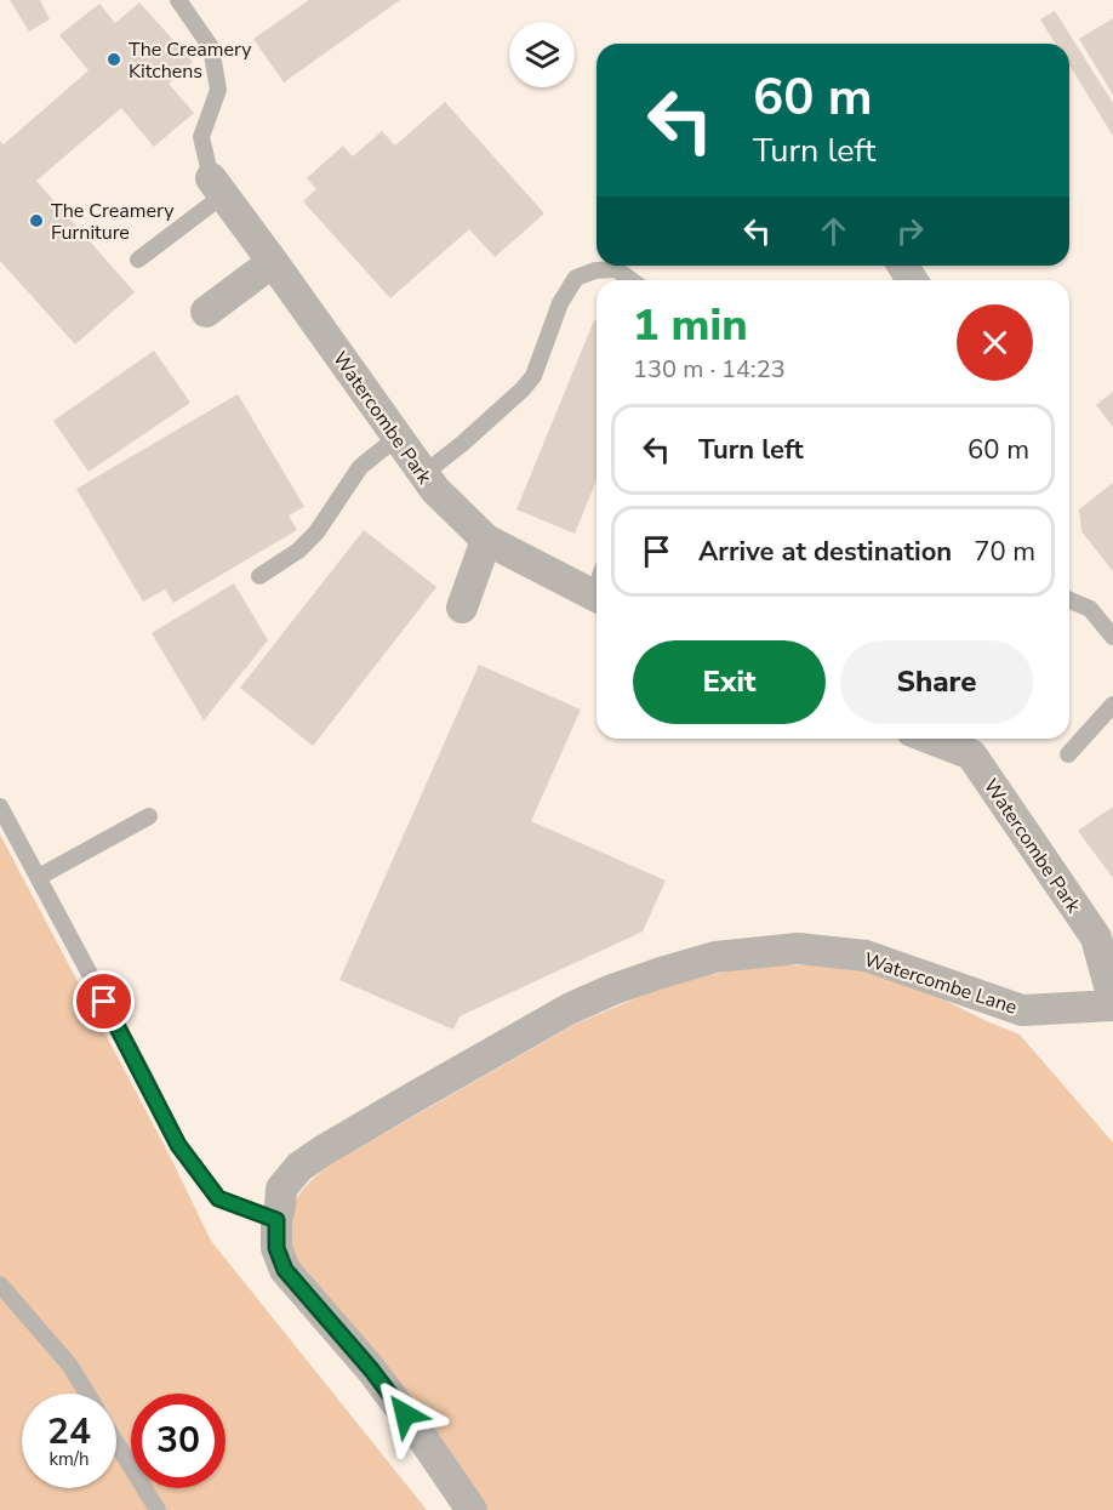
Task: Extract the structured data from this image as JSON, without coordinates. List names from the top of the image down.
{
  "streets": {
    "street": ["Watercombe Park", "Watercombe Lane"]
  },
  "places": ["The Creamery Kitchens", "The Creamery Furniture"],
  "page": {
    "turn": ["60 m", "Turn left"],
    "heading": ["1 min", "130 m · 14:23"],
    "list": [
      {
        "name": "Turn left",
        "value": "60 m"
      },
      {
        "name": "Arrive at destination",
        "value": "70 m"
      }
    ],
    "buttons": ["Exit", "Share"],
    "speed": "24 km/h",
    "limit": "30"
  }
}
